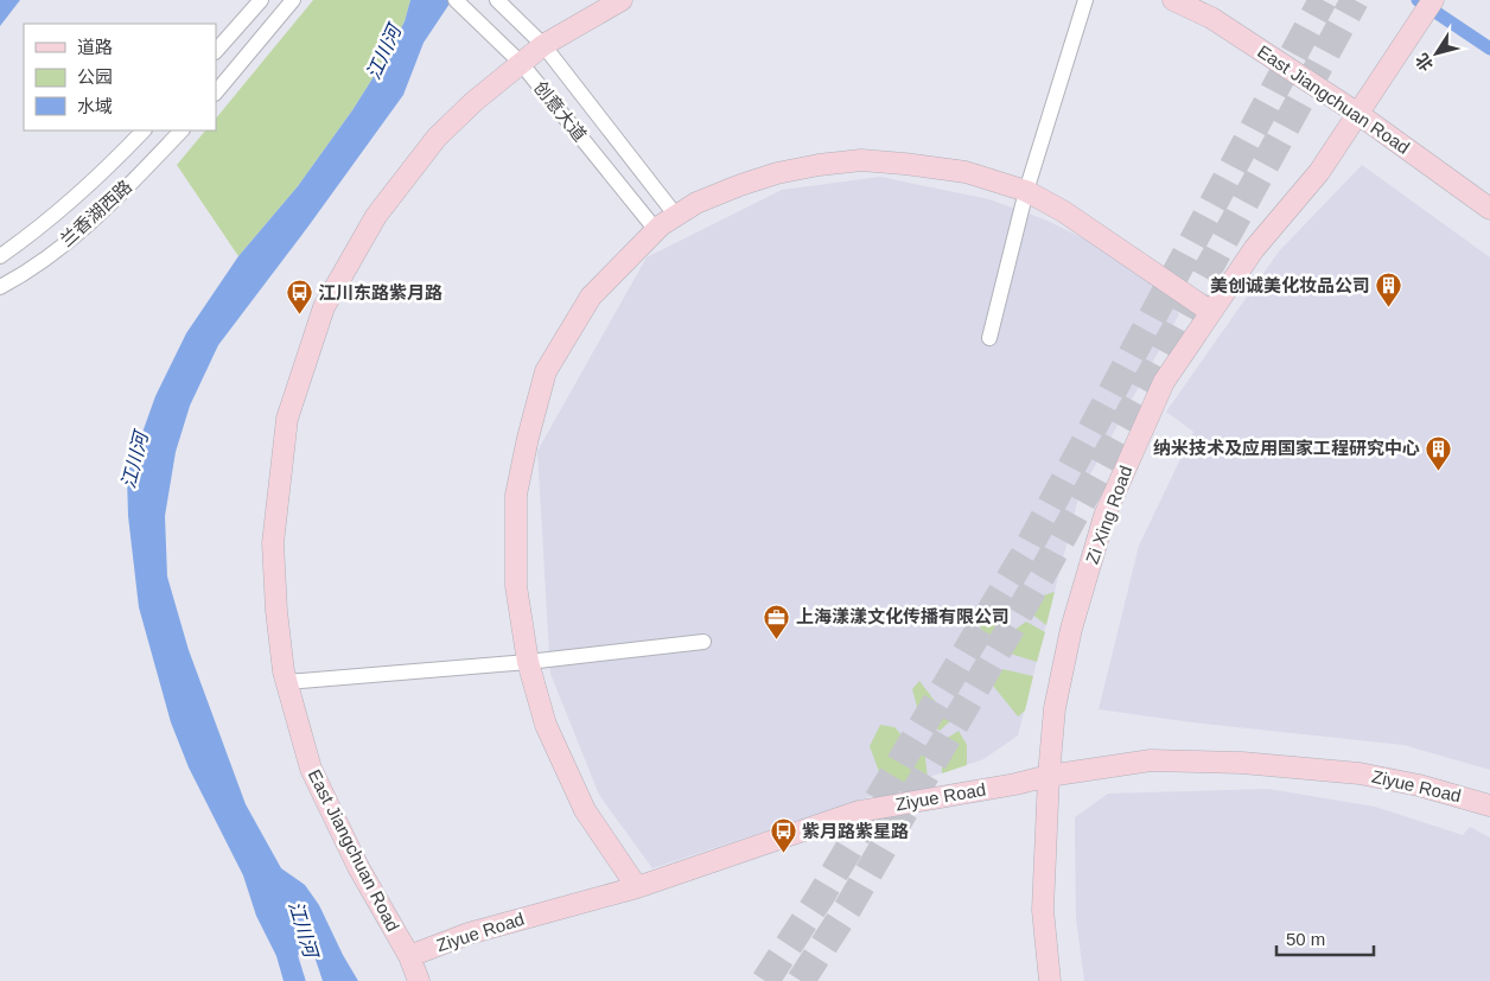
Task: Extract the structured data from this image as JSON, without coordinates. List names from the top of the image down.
{
  "streets": {
    "street": [
      "East Jiangchuan Road",
      "创意大道",
      "兰香湖西路",
      "Zi Xing Road",
      "Ziyue Road"
    ]
  },
  "crossings": [
    ["East Jiangchuan Road", "创意大道"],
    ["East Jiangchuan Road", "Zi Xing Road"],
    ["East Jiangchuan Road", "Ziyue Road"],
    ["Zi Xing Road", "Ziyue Road"]
  ],
  "water": ["江川河"],
  "places": {
    "building": ["美创诚美化妆品公司", "纳米技术及应用国家工程研究中心"],
    "bus stop": ["江川东路紫月路", "紫月路紫星路"],
    "office": ["上海漾漾文化传播有限公司"]
  },
  "legend": ["道路", "公园", "水域"],
  "scale_bar": "50 m",
  "north": "bottom left"
}
